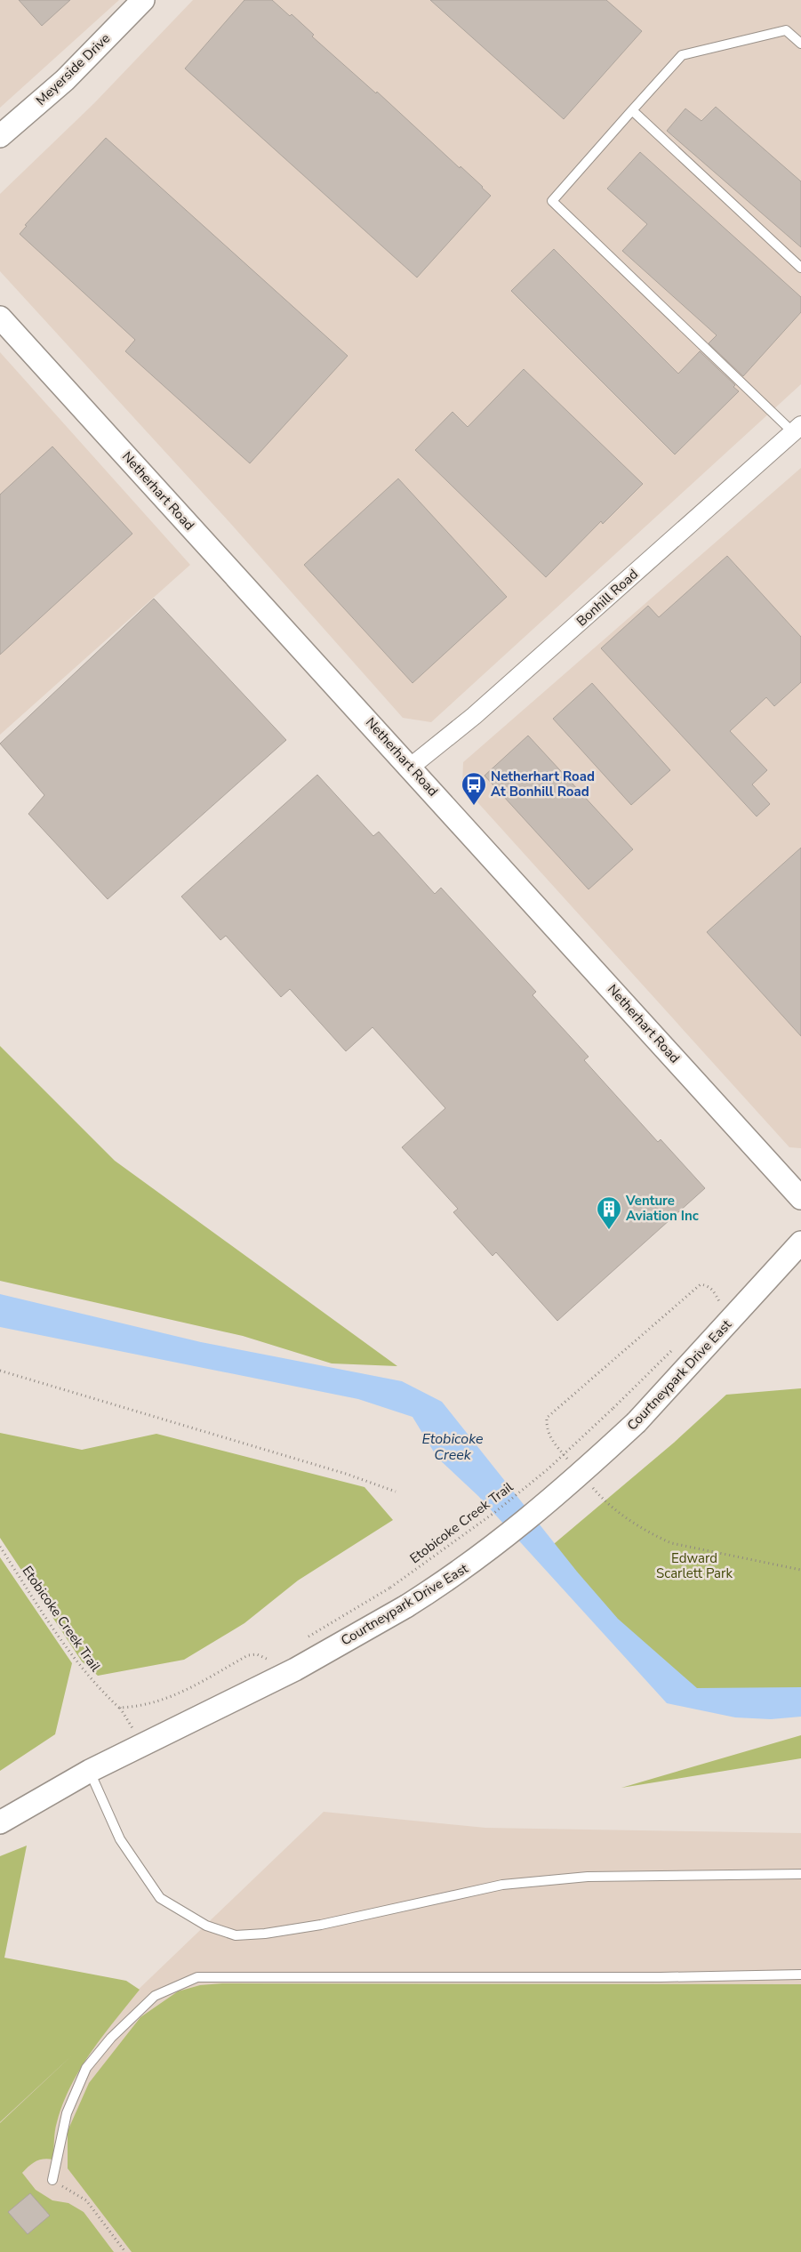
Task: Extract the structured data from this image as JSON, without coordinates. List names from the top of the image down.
{
  "streets": {
    "street": [
      "Meyerside Drive",
      "Netherhart Road",
      "Bonhill Road",
      "Courtneypark Drive East"
    ],
    "path": ["Etobicoke Creek Trail"]
  },
  "crossings": [
    ["Netherhart Road", "Bonhill Road"]
  ],
  "water": ["Etobicoke Creek"],
  "parks": ["Edward Scarlett Park"],
  "places": {
    "bus stop": ["Netherhart Road At Bonhill Road"],
    "building": ["Venture Aviation Inc"]
  }
}
